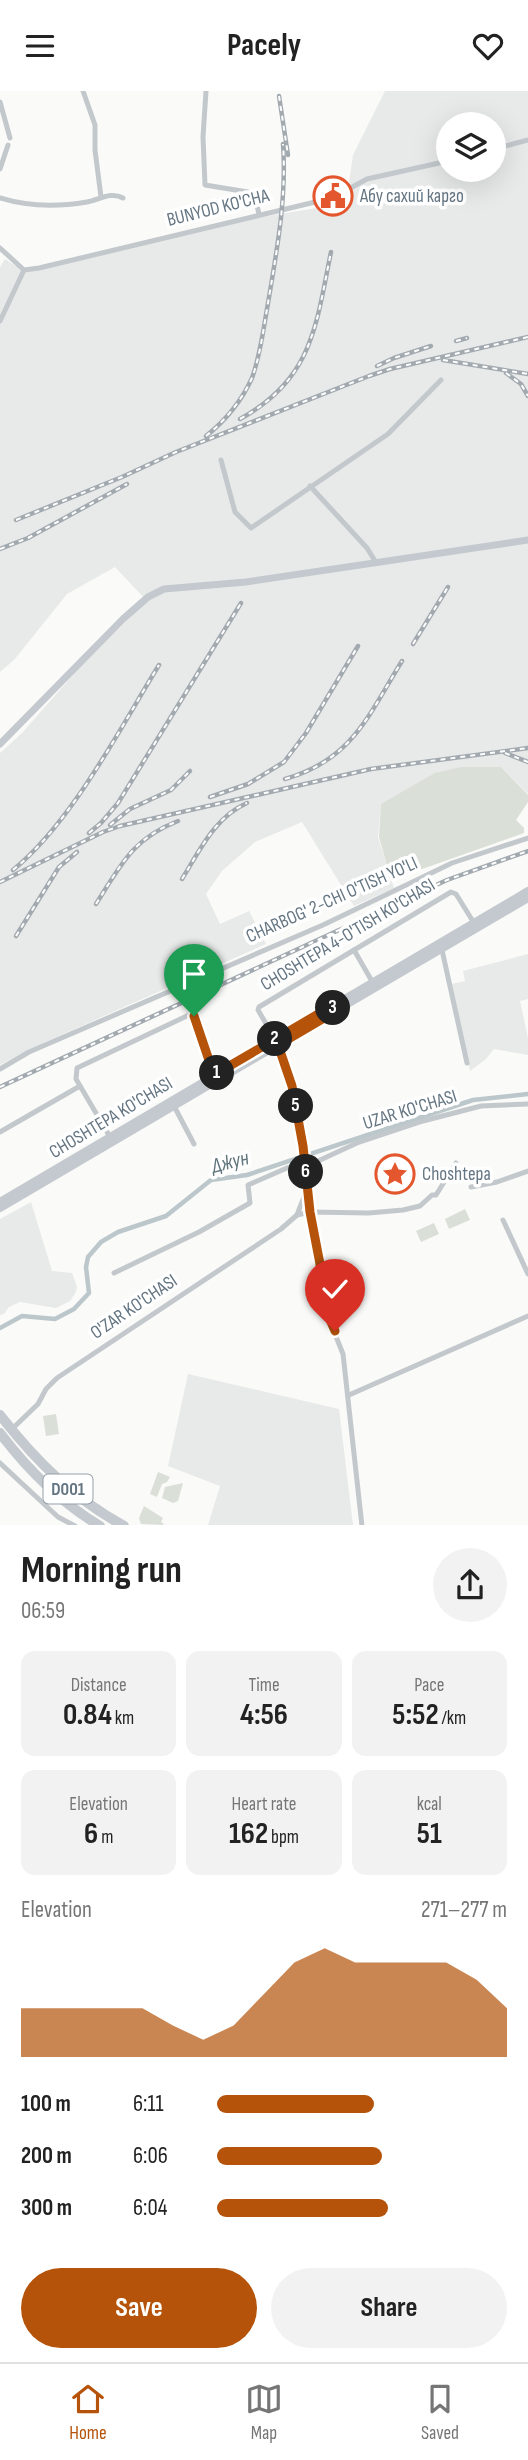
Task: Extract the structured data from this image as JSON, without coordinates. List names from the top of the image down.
{
  "streets": {
    "highway": ["D001"],
    "main road": ["CHOSHTEPA KO'CHASI"],
    "street": [
      "BUNYOD KO'CHA",
      "CHARBOG' 2-CHI O'TISH YO'LI",
      "CHOSHTEPA 4-O'TISH KO'CHASI",
      "UZAR KO'CHASI",
      "O'ZAR KO'CHASI"
    ]
  },
  "crossings": [
    ["CHOSHTEPA 4-O'TISH KO'CHASI", "CHOSHTEPA KO'CHASI"]
  ],
  "water": ["Джун"],
  "places": {
    "public building": ["Абу сахий карго"],
    "place": ["Choshtepa"]
  },
  "page": {
    "header": "Pacely",
    "pins": [
      "3",
      "2",
      "1",
      "5",
      "6"
    ],
    "heading": ["Morning run", "06:59"],
    "stats": [
      ["Distance", "0.84 km"],
      ["Time", "4:56"],
      ["Pace", "5:52 /km"],
      ["Elevation", "6 m"],
      ["Heart rate", "162 bpm"],
      ["kcal", "51"]
    ],
    "chart": ["Elevation", "271–277 m"],
    "list": [
      {
        "name": "100 m",
        "note": "6:11"
      },
      {
        "name": "200 m",
        "note": "6:06"
      },
      {
        "name": "300 m",
        "note": "6:04"
      }
    ],
    "buttons": ["Save", "Share"],
    "tabs": ["Home", "Map", "Saved"]
  }
}
